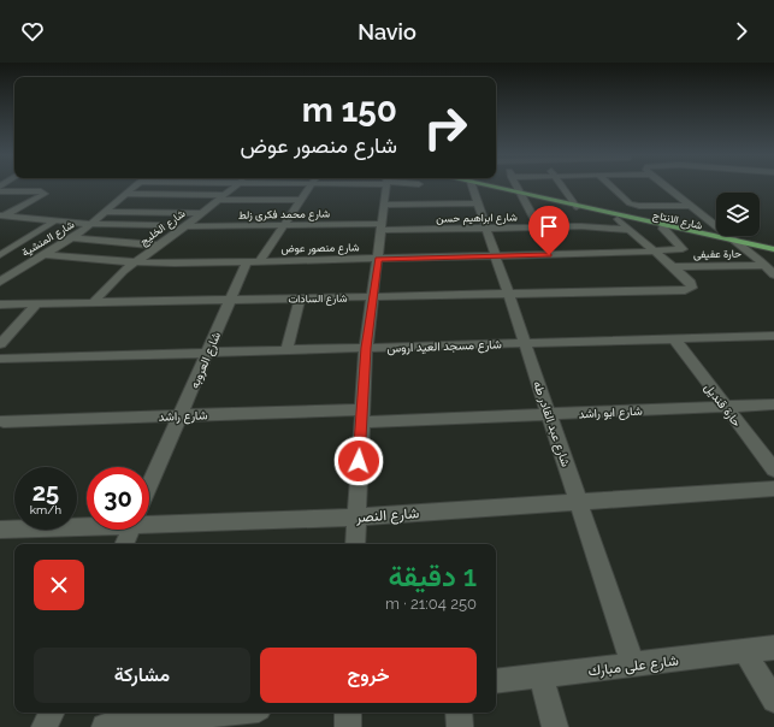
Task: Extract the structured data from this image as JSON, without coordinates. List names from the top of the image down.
{
  "streets": {
    "main road": ["شارع الانتاج"],
    "street": [
      "شارع محمد فكرى زلط",
      "شارع ابراهيم حسن",
      "شارع الخليج",
      "شارع المنشية",
      "شارع منصور عوض",
      "حارة عفيفى",
      "شارع السادات",
      "شارع مسجد العيد اروس",
      "شارع العروبه",
      "حارة قنديل",
      "شارع ابو راشد",
      "شارع راشد",
      "شارع عبد القادر طه",
      "شارع النصر",
      "شارع على مبارك"
    ]
  },
  "crossings": [
    ["شارع محمد فكرى زلط", "شارع ابراهيم حسن"],
    ["شارع محمد فكرى زلط", "شارع الخليج"],
    ["شارع محمد فكرى زلط", "شارع العروبه"],
    ["شارع ابراهيم حسن", "شارع عبد القادر طه"],
    ["شارع الانتاج", "شارع منصور عوض"],
    ["شارع الخليج", "شارع منصور عوض"],
    ["شارع الخليج", "شارع السادات"],
    ["شارع المنشية", "شارع منصور عوض"],
    ["شارع منصور عوض", "شارع العروبه"],
    ["شارع منصور عوض", "شارع عبد القادر طه"],
    ["حارة عفيفى", "شارع السادات"],
    ["شارع السادات", "شارع العروبه"],
    ["شارع السادات", "شارع عبد القادر طه"],
    ["شارع مسجد العيد اروس", "شارع العروبه"],
    ["شارع مسجد العيد اروس", "حارة قنديل"],
    ["شارع مسجد العيد اروس", "شارع عبد القادر طه"],
    ["شارع العروبه", "شارع راشد"],
    ["حارة قنديل", "شارع ابو راشد"],
    ["شارع ابو راشد", "شارع راشد"],
    ["شارع ابو راشد", "شارع عبد القادر طه"],
    ["شارع عبد القادر طه", "شارع النصر"],
    ["شارع عبد القادر طه", "شارع على مبارك"]
  ],
  "page": {
    "header": "Navio",
    "turn": ["150 m", "شارع منصور عوض"],
    "speed": "25 km/h",
    "limit": "30",
    "heading": ["1 دقيقة", "250 m · 21:04"],
    "buttons": ["خروج", "مشاركة"]
  }
}
